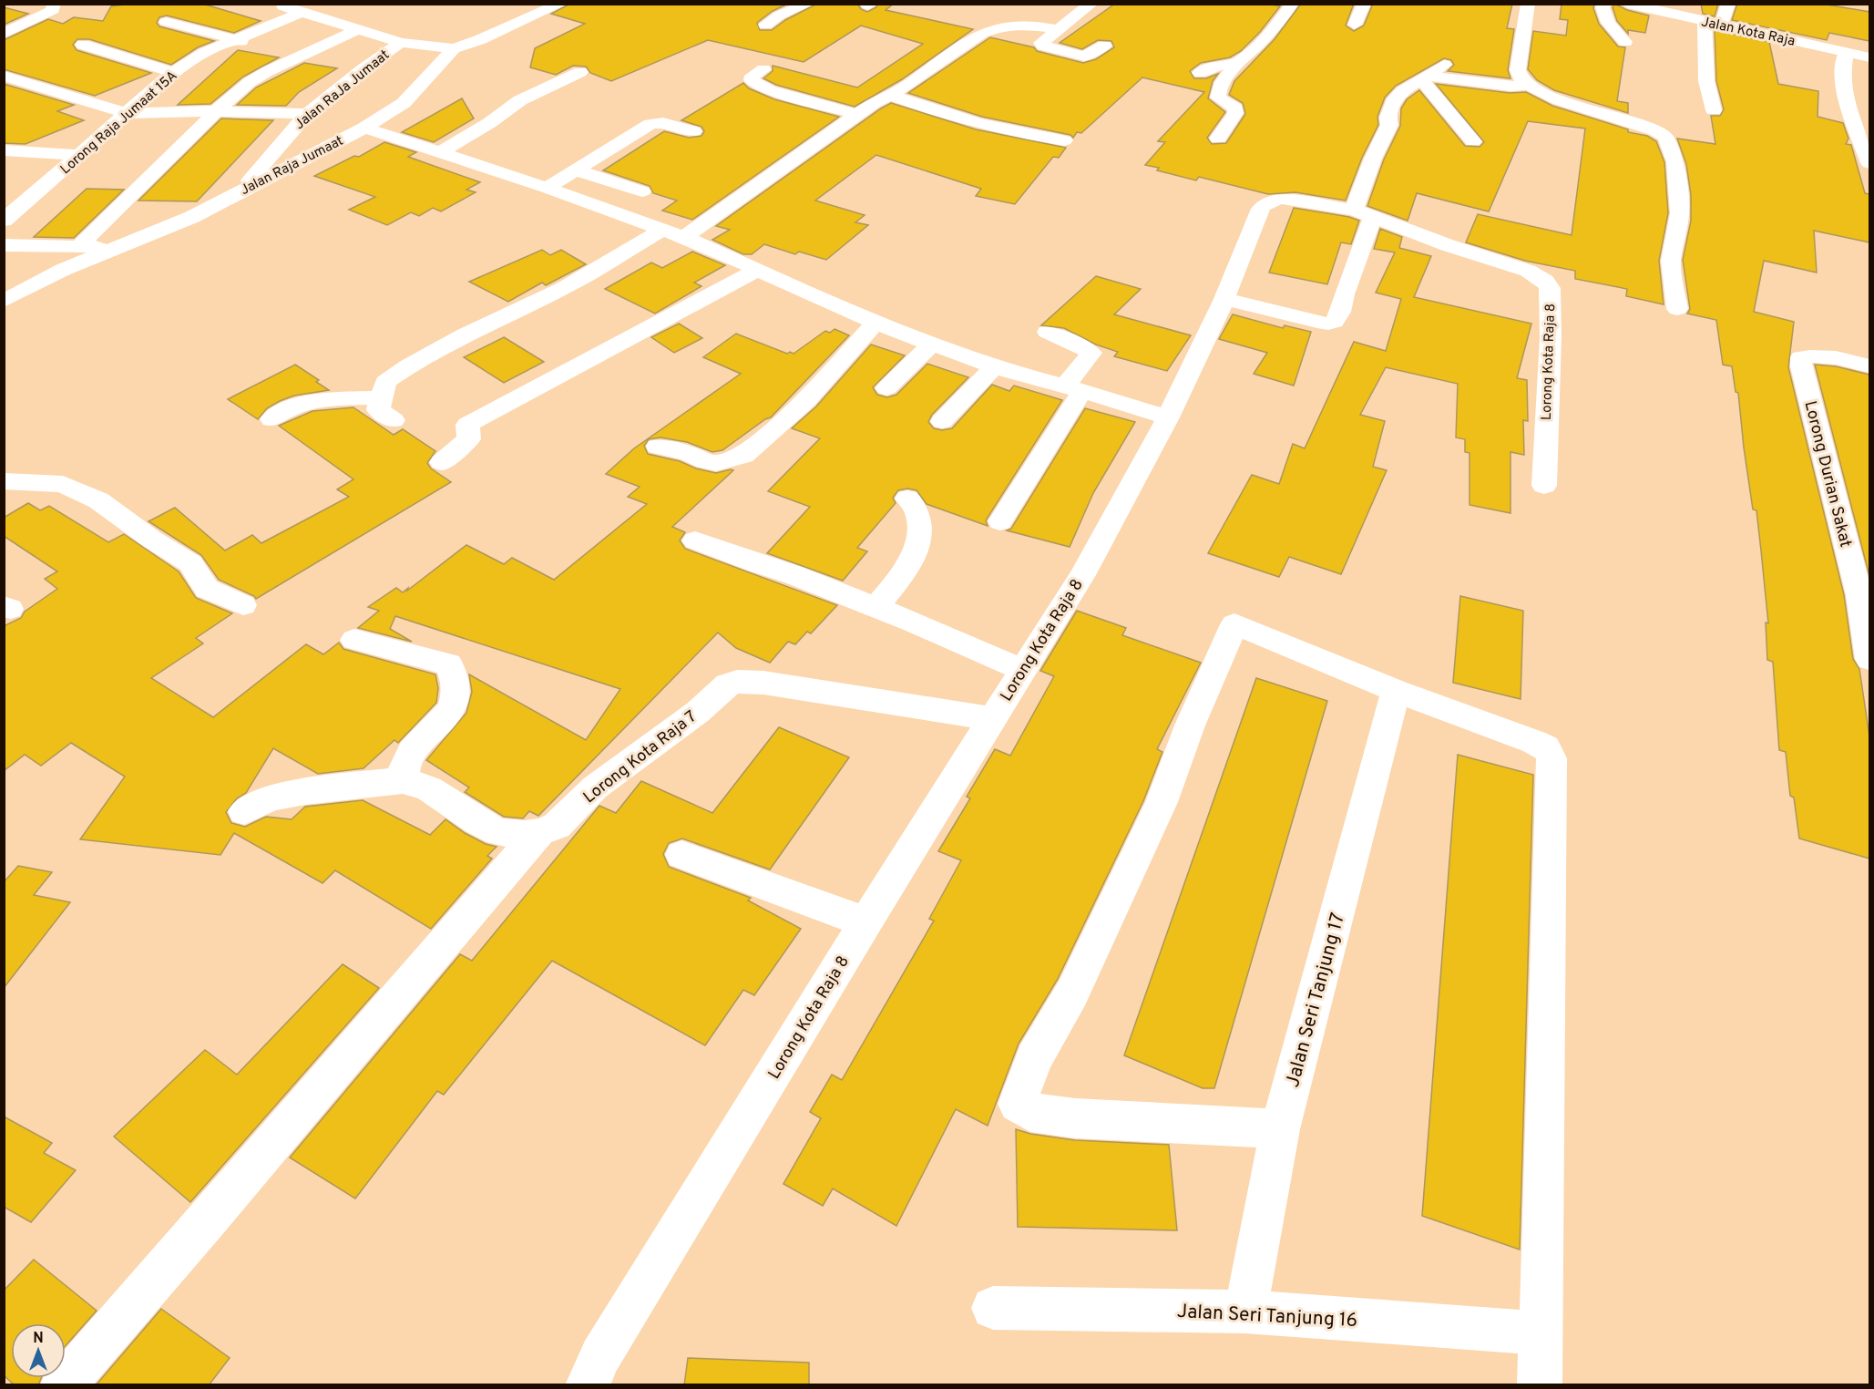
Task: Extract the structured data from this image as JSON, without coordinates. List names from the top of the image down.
{
  "streets": {
    "street": [
      "Jalan Kota Raja",
      "Jalan RaJa Jumaat",
      "Lorong Raja Jumaat 15A",
      "Jalan Raja Jumaat",
      "Lorong Kota Raja 8",
      "Lorong Durian Sakat",
      "Lorong Kota Raja 7",
      "Jalan Seri Tanjung 17",
      "Jalan Seri Tanjung 16"
    ]
  },
  "crossings": [
    ["Jalan RaJa Jumaat", "Jalan Raja Jumaat"],
    ["Lorong Kota Raja 8", "Lorong Kota Raja 7"],
    ["Jalan Seri Tanjung 17", "Jalan Seri Tanjung 16"]
  ],
  "north": "top"
}
